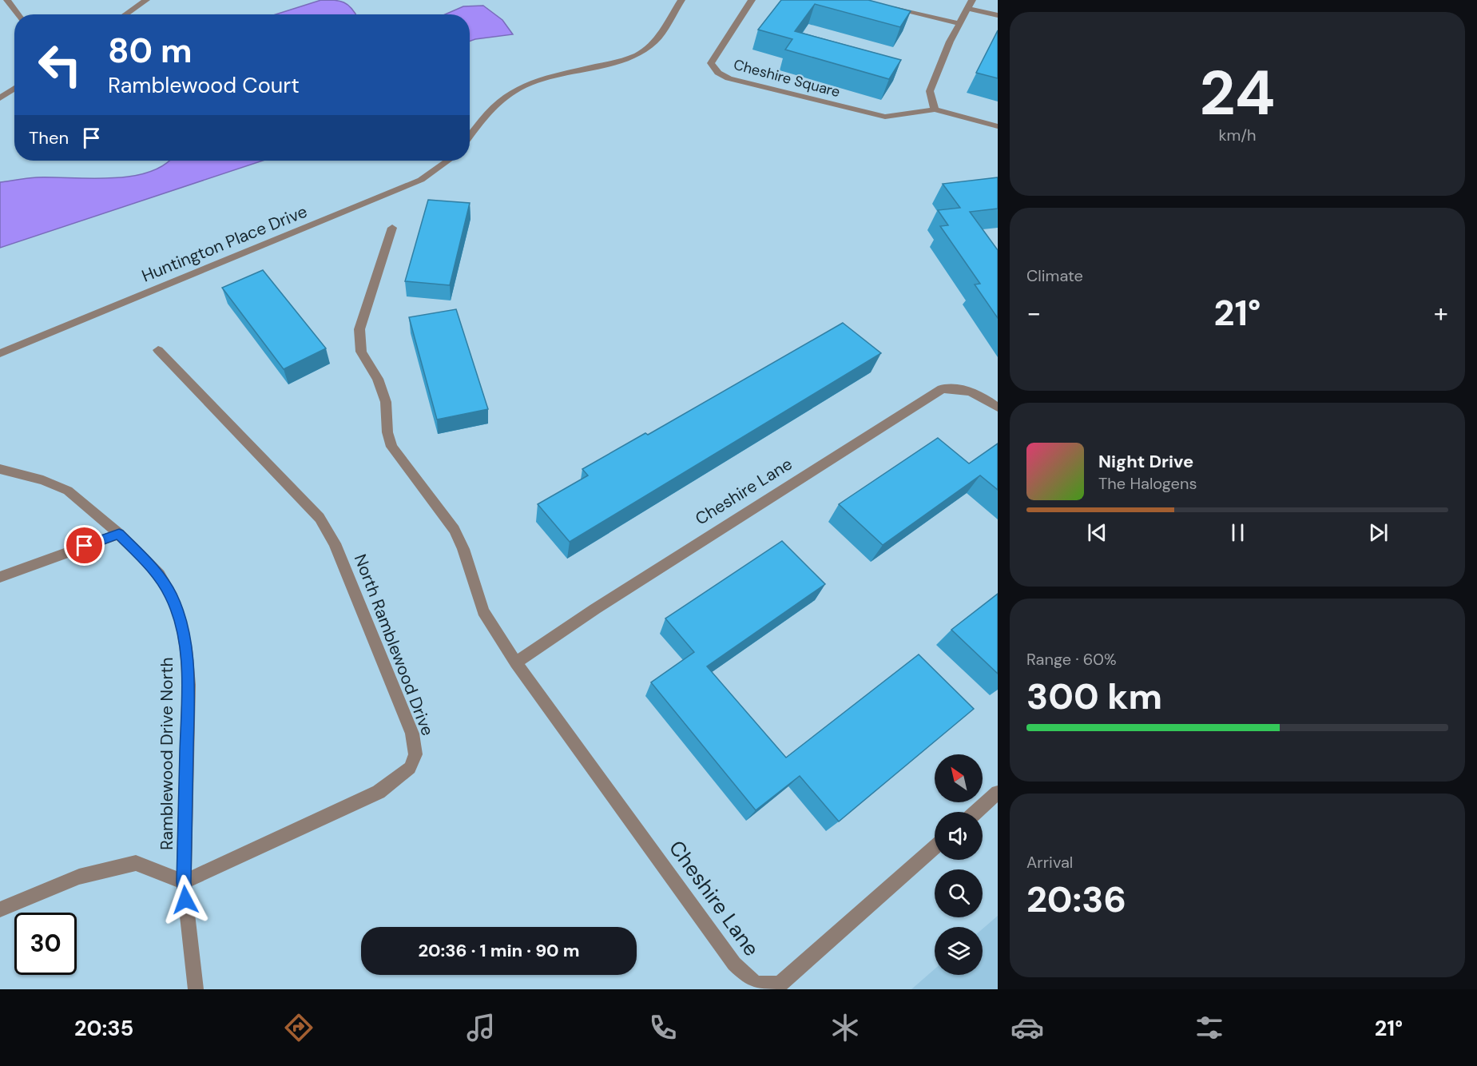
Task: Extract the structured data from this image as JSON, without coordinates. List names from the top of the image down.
{
  "streets": {
    "street": [
      "Cheshire Square",
      "Huntington Place Drive",
      "Cheshire Lane",
      "North Ramblewood Drive",
      "Ramblewood Drive North"
    ]
  },
  "crossings": [
    ["North Ramblewood Drive", "Ramblewood Drive North"]
  ],
  "north": "top left",
  "page": {
    "tile": [
      ["24", "km/h"],
      "Climate",
      ["Range · 60%", "300 km"],
      ["Arrival", "20:36"]
    ],
    "turn": ["80 m", "Ramblewood Court"],
    "then": "Then",
    "heat": ["−", "21°", "+"],
    "song": ["Night Drive", "The Halogens"],
    "limit": "30",
    "trip": "20:36 · 1 min · 90 m",
    "tabs": ["20:35", "21°"]
  }
}
